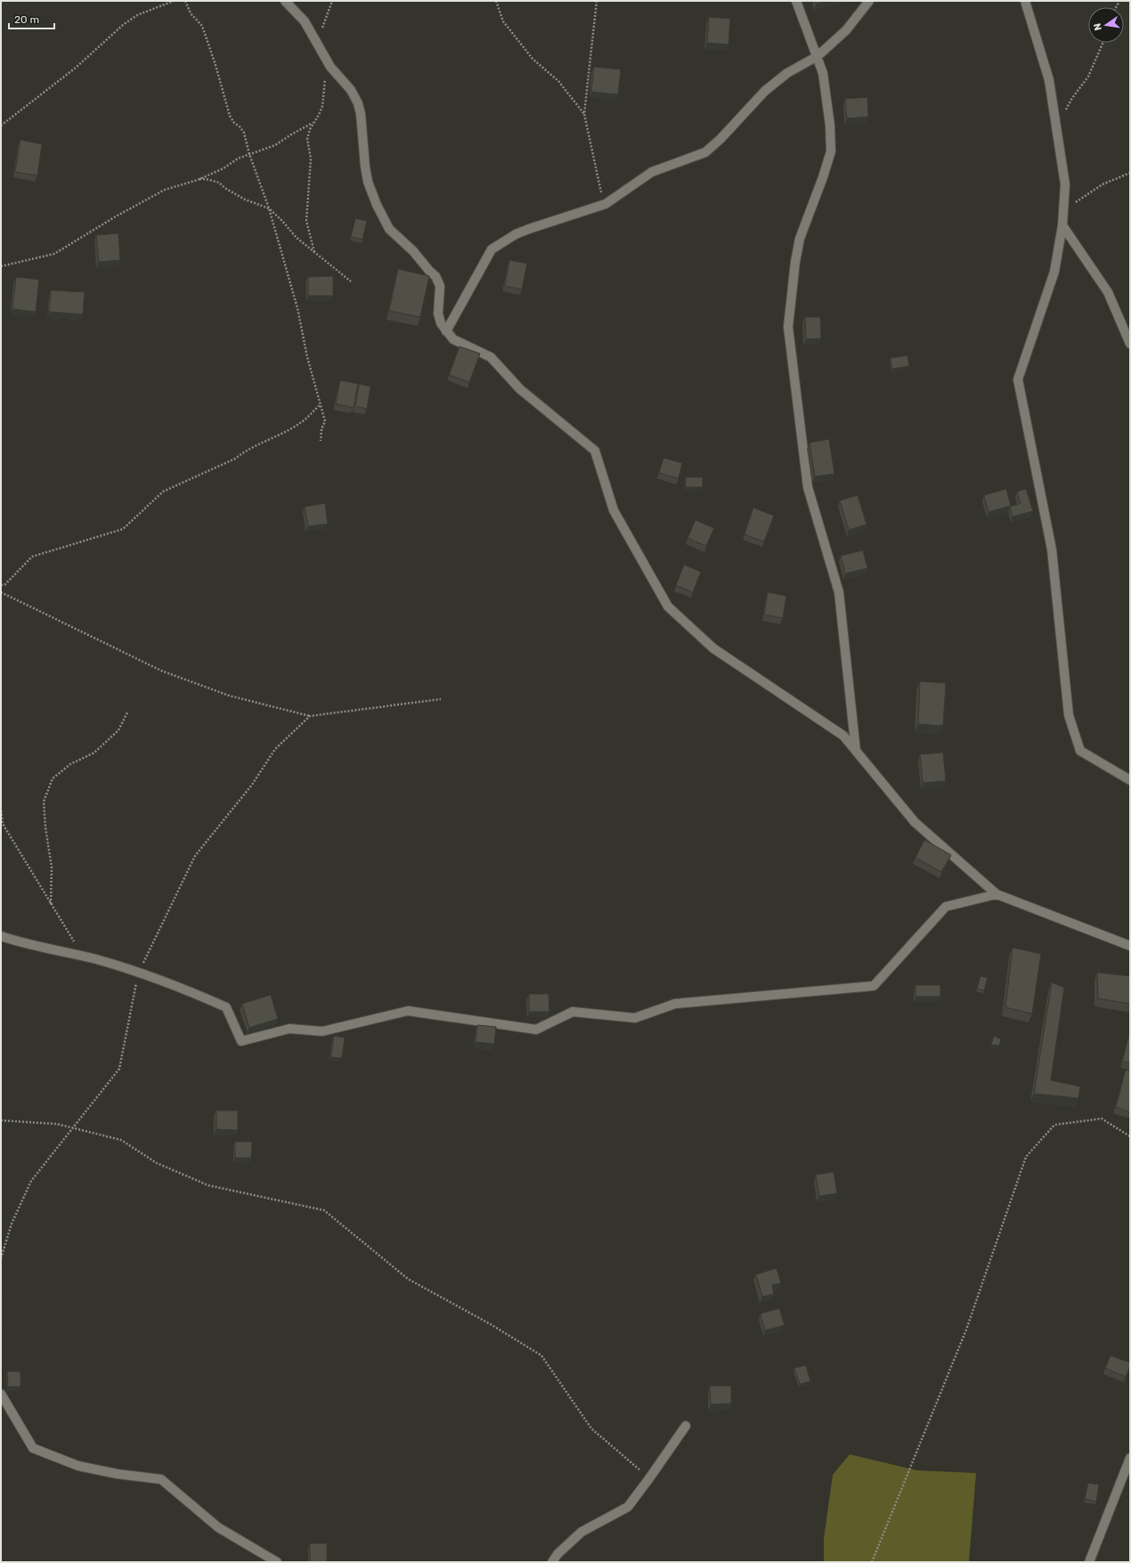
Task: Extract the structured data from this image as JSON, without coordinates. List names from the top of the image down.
{
  "scale_bar": "20 m",
  "north": "left"
}
